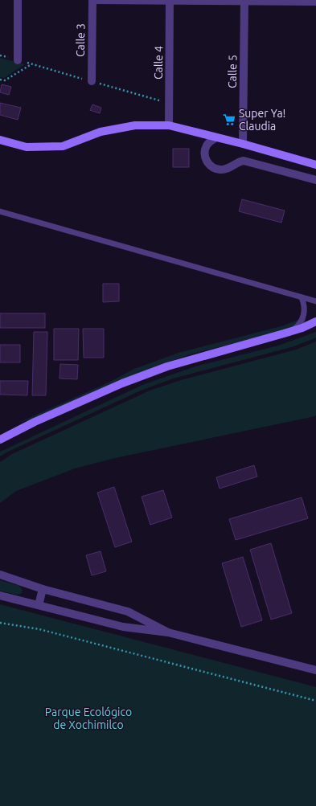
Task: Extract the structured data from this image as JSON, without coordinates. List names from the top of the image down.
{
  "streets": {
    "street": ["Calle 3", "Calle 4", "Calle 5"]
  },
  "parks": ["Parque Ecológico de Xochimilco"],
  "places": {
    "supermarket": ["Super Ya! Claudia"]
  }
}
